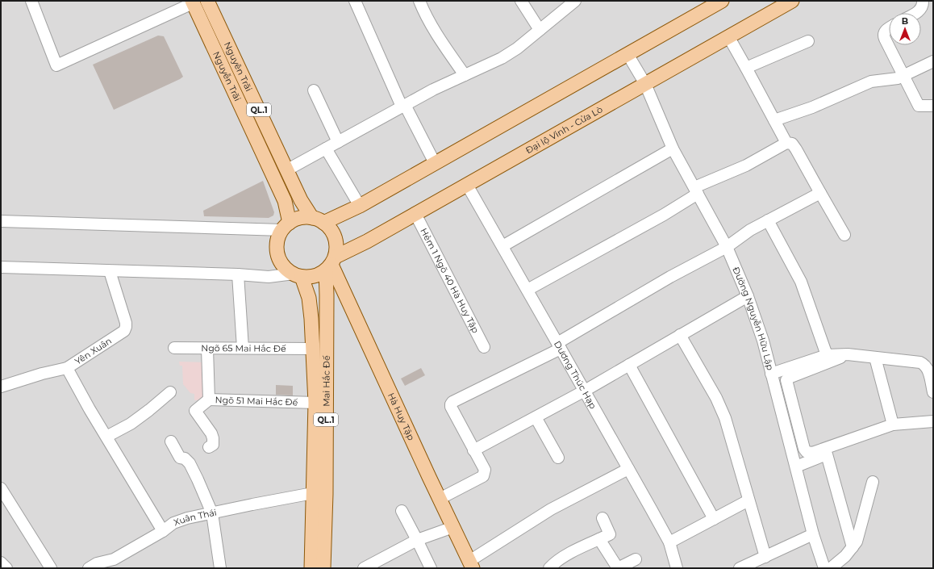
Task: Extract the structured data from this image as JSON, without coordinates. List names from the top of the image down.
{
  "streets": {
    "main road": [
      "Nguyên Trãi",
      "Nguyễn Trãi",
      "QL.1",
      "Đại lộ Vinh - Cửa Lò",
      "Mai Hắc Đế",
      "Hà Huy Tập"
    ],
    "street": [
      "Hẻm 1 Ngõ 40 Hà Huy Tập",
      "Đường Nguyễn Hữu Lập",
      "Ngõ 65 Mai Hắc Đế",
      "Yên Xuân",
      "Dương Thúc Hạp",
      "Ngõ 51 Mai Hắc Đế",
      "Xuân Thái"
    ]
  },
  "crossings": [
    ["Nguyên Trãi", "Nguyễn Trãi"],
    ["Nguyên Trãi", "QL.1"],
    ["Nguyên Trãi", "Đại lộ Vinh - Cửa Lò"],
    ["Nguyên Trãi", "Mai Hắc Đế"],
    ["Nguyên Trãi", "Hà Huy Tập"],
    ["Nguyễn Trãi", "QL.1"],
    ["Nguyễn Trãi", "Đại lộ Vinh - Cửa Lò"],
    ["Nguyễn Trãi", "Mai Hắc Đế"],
    ["Nguyễn Trãi", "Hà Huy Tập"],
    ["QL.1", "Đại lộ Vinh - Cửa Lò"],
    ["QL.1", "Mai Hắc Đế"],
    ["QL.1", "Hà Huy Tập"],
    ["Đại lộ Vinh - Cửa Lò", "Hẻm 1 Ngõ 40 Hà Huy Tập"],
    ["Đại lộ Vinh - Cửa Lò", "Đường Nguyễn Hữu Lập"],
    ["Đại lộ Vinh - Cửa Lò", "Dương Thúc Hạp"],
    ["Đại lộ Vinh - Cửa Lò", "Mai Hắc Đế"],
    ["Đại lộ Vinh - Cửa Lò", "Hà Huy Tập"],
    ["Ngõ 65 Mai Hắc Đế", "Mai Hắc Đế"],
    ["Ngõ 65 Mai Hắc Đế", "Ngõ 51 Mai Hắc Đế"],
    ["Mai Hắc Đế", "Ngõ 51 Mai Hắc Đế"],
    ["Mai Hắc Đế", "Hà Huy Tập"],
    ["Mai Hắc Đế", "Xuân Thái"]
  ],
  "north": "top"
}
